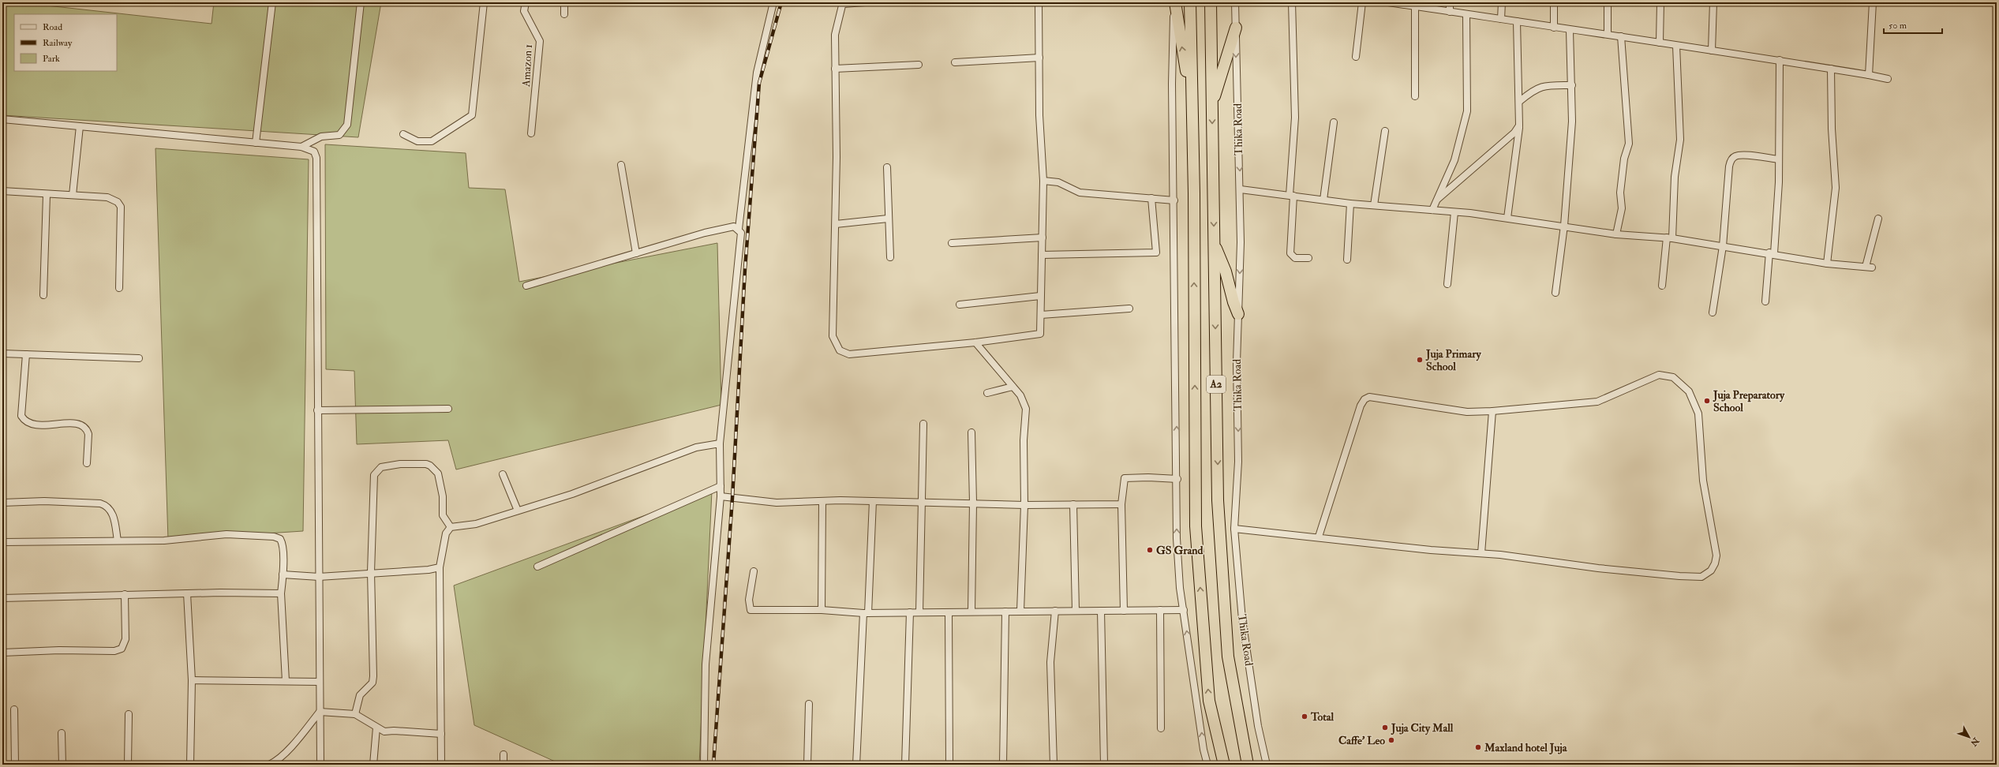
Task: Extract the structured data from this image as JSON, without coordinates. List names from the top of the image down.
{
  "streets": {
    "highway": ["Thika Road", "A2"],
    "street": ["Amazon 1"]
  },
  "places": [
    "Juja Primary School",
    "Juja Preparatory School",
    "GS Grand",
    "Total",
    "Juja City Mall",
    "Caffe' Leo",
    "Maxland hotel Juja"
  ],
  "legend": ["Road", "Railway", "Park"],
  "scale_bar": "50 m",
  "north": "bottom right"
}
